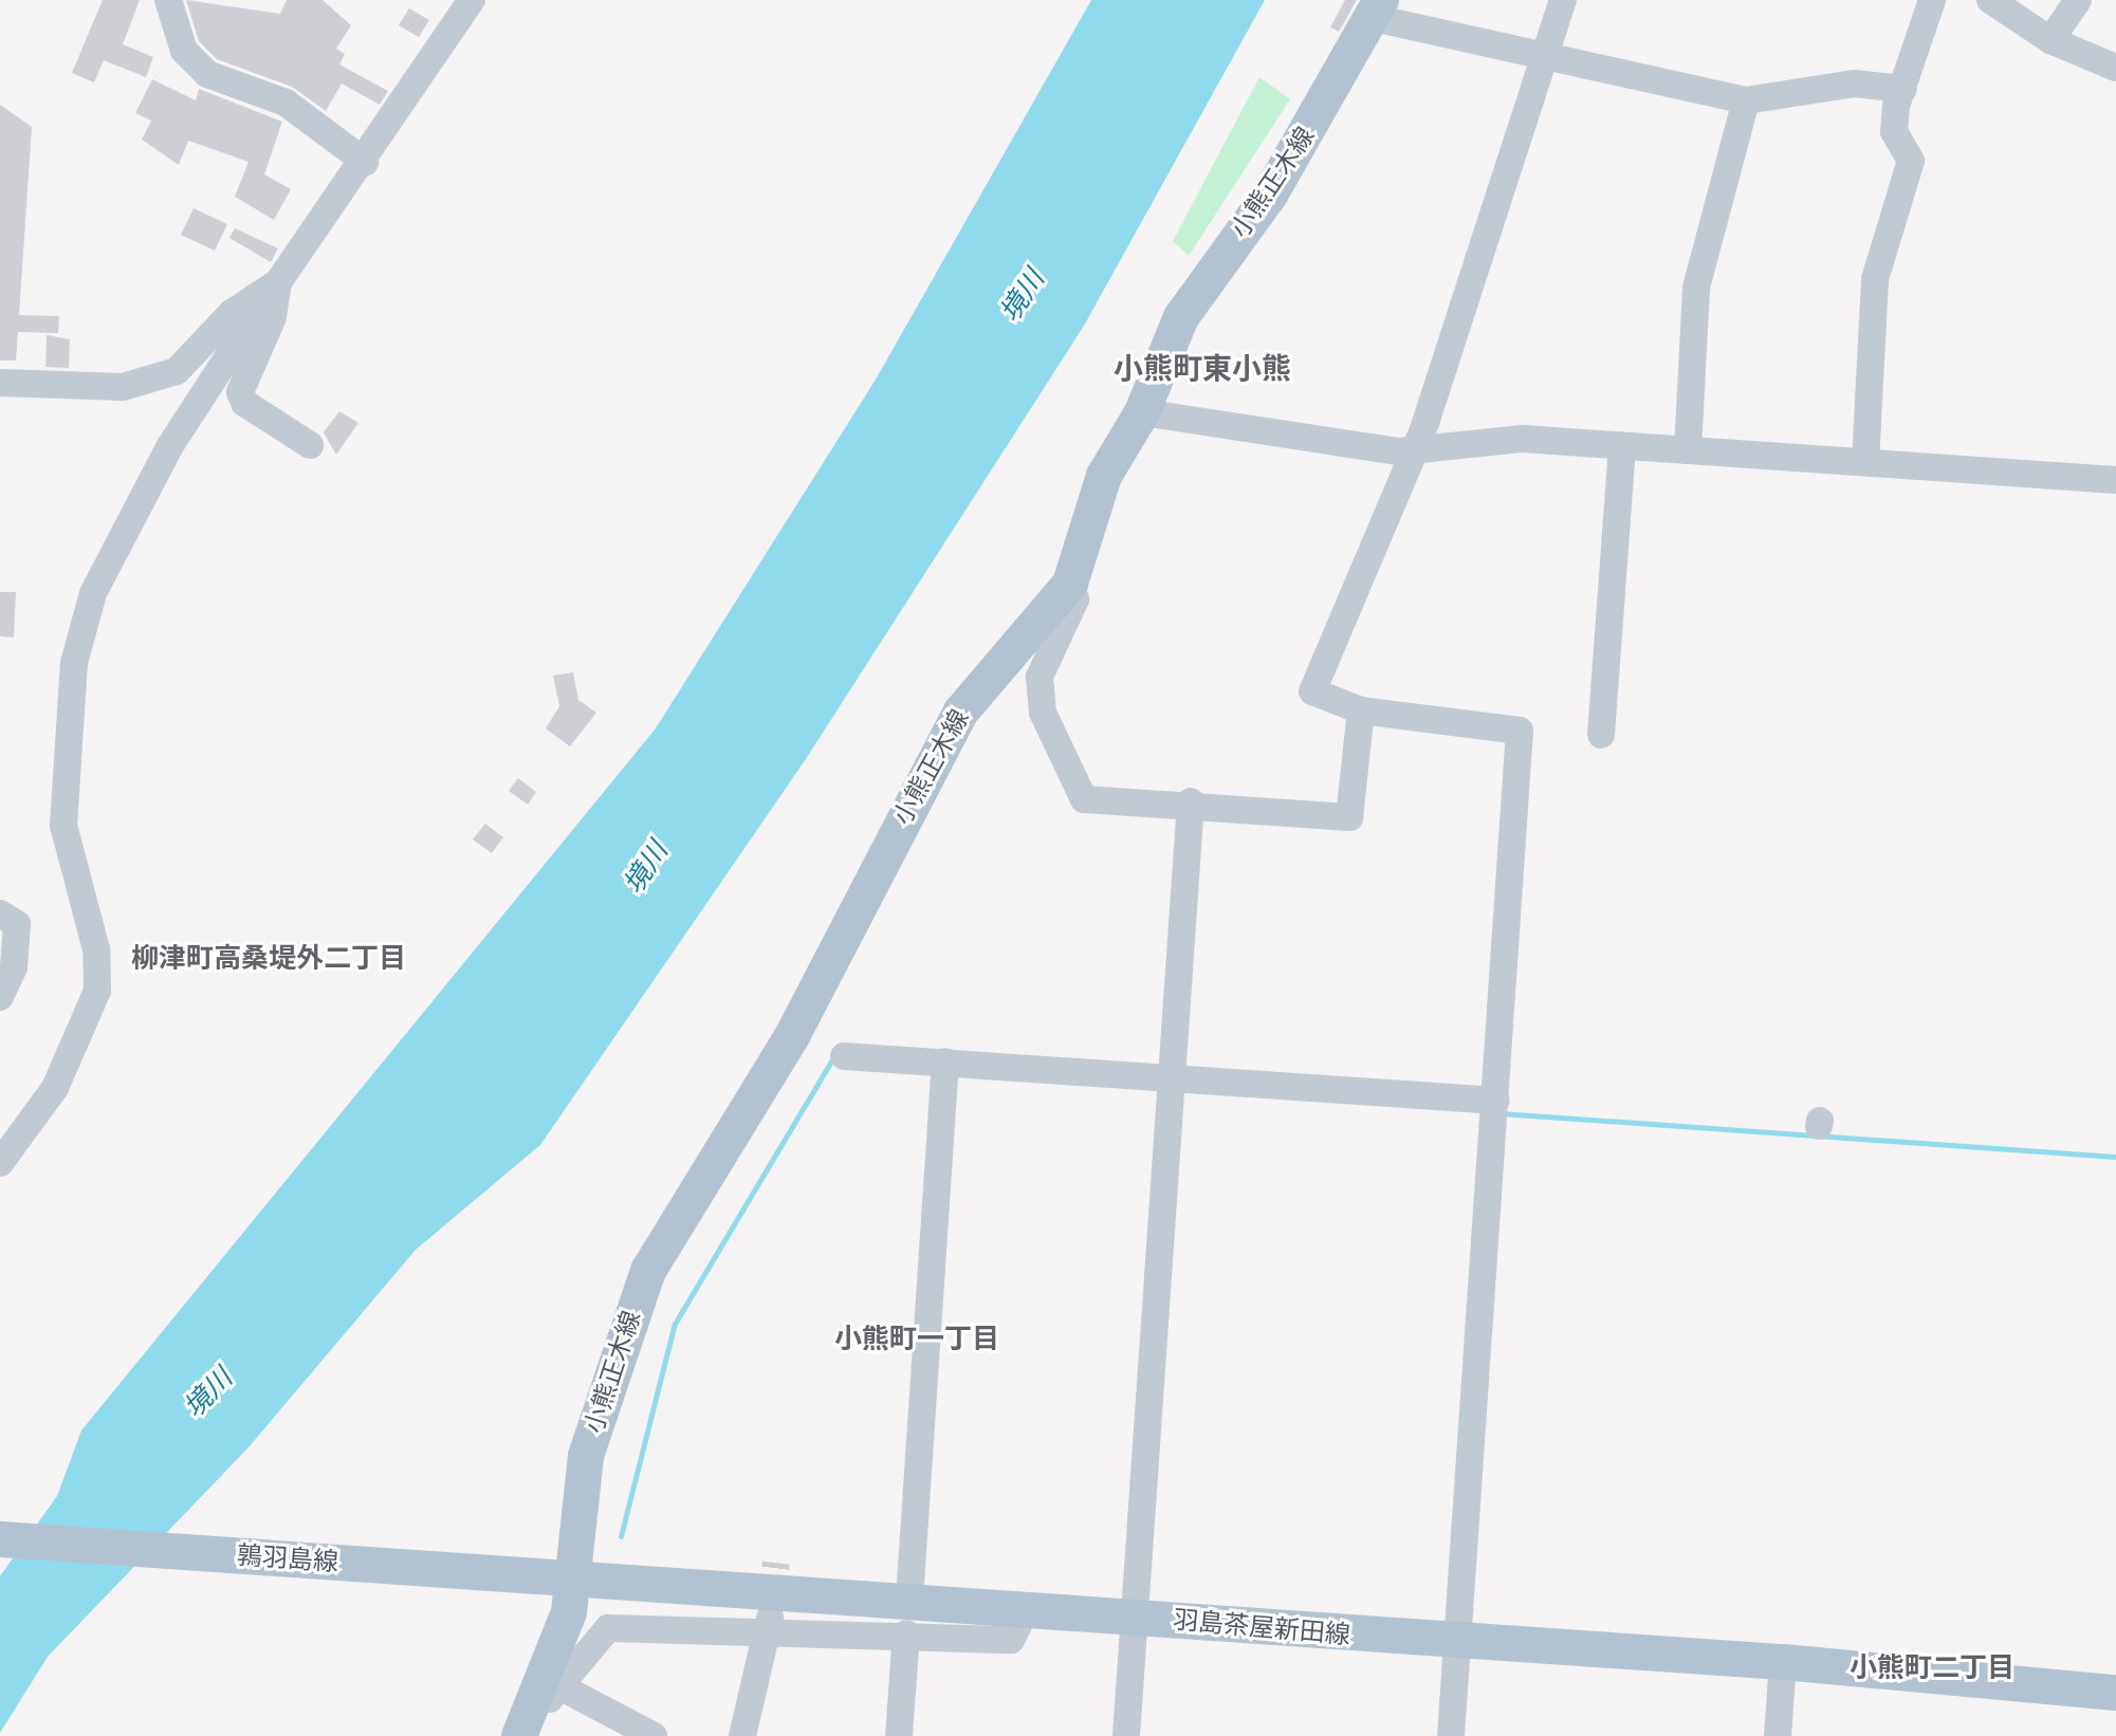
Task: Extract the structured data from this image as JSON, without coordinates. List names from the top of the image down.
{
  "streets": {
    "main road": ["小熊正木線", "鶉羽島線", "羽島茶屋新田線"]
  },
  "crossings": [
    ["小熊正木線", "鶉羽島線"],
    ["小熊正木線", "羽島茶屋新田線"],
    ["鶉羽島線", "羽島茶屋新田線"]
  ],
  "districts": [
    "小熊町東小熊",
    "柳津町高桑堤外二丁目",
    "小熊町一丁目",
    "小熊町二丁目"
  ],
  "water": ["境川"]
}
